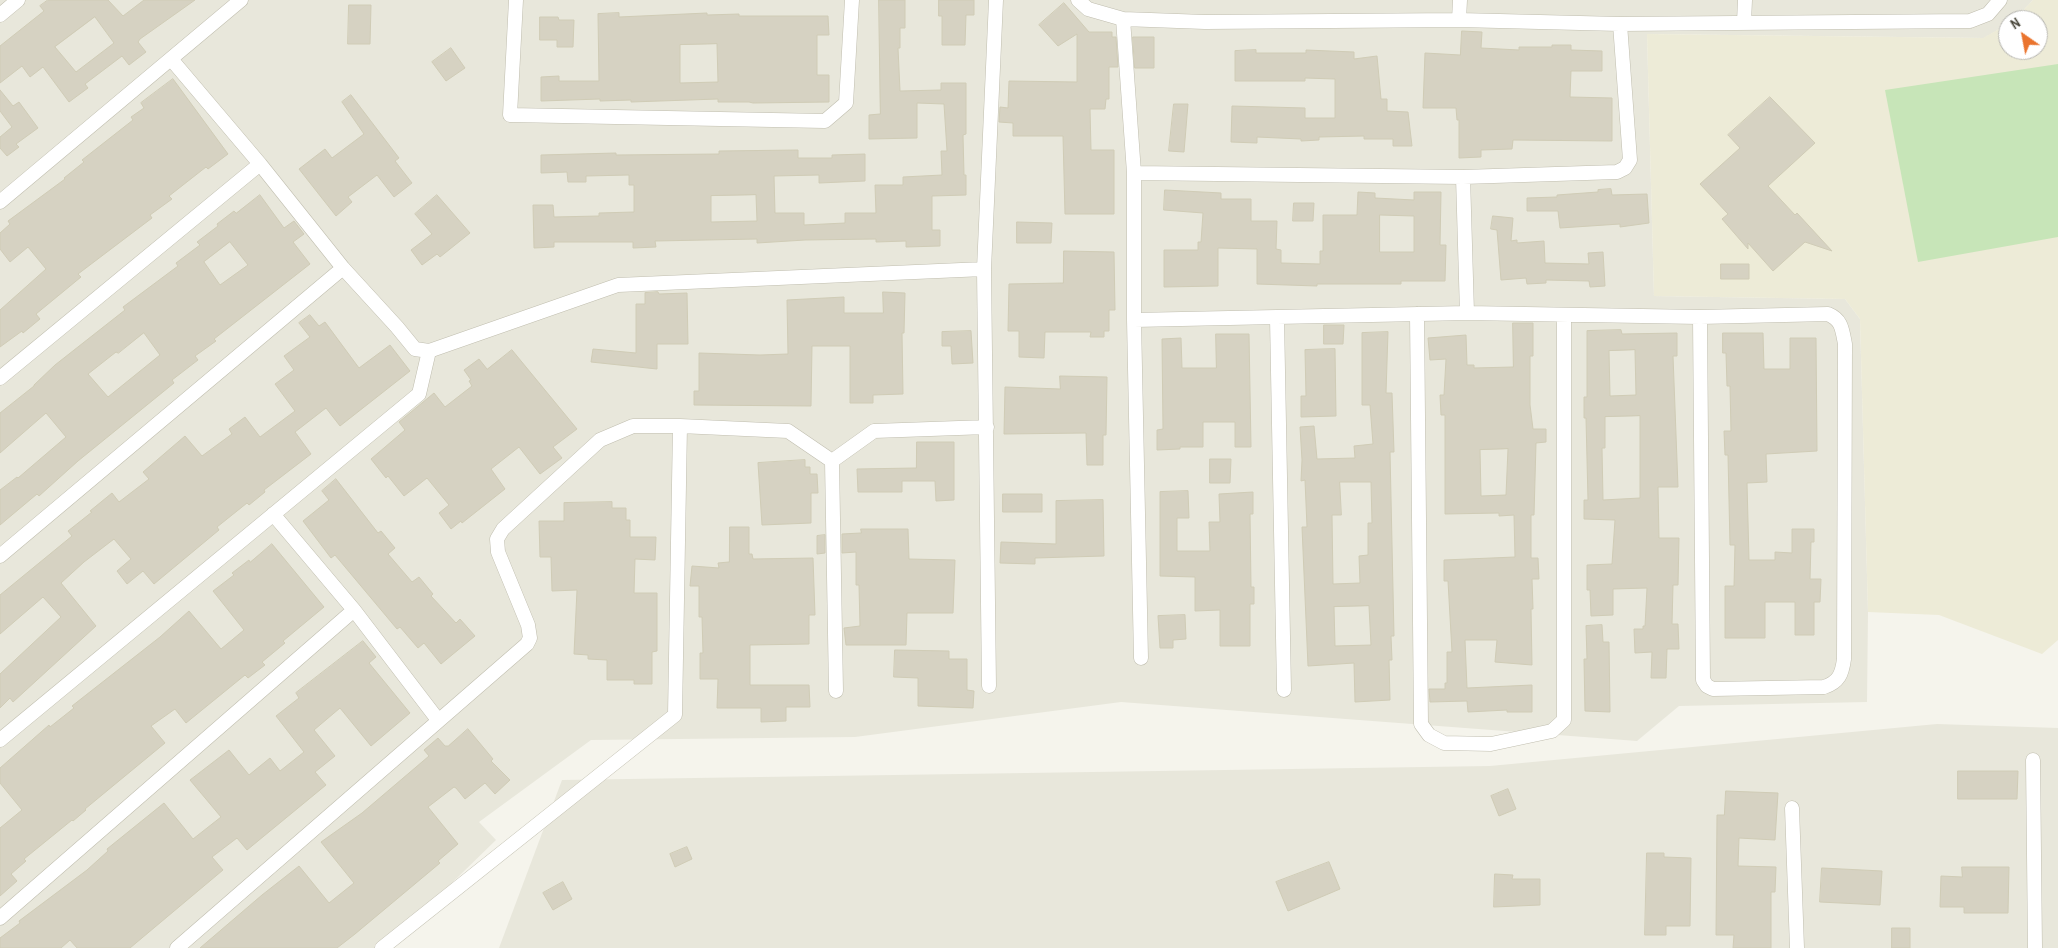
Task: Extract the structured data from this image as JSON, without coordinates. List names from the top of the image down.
{
  "north": "top left"
}
